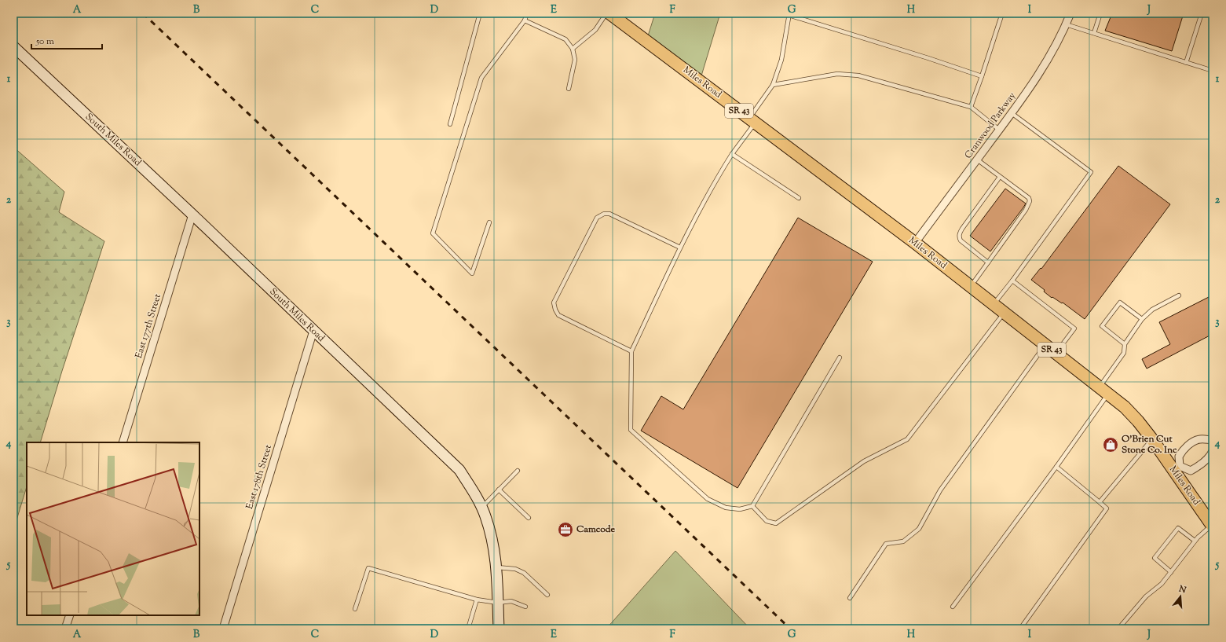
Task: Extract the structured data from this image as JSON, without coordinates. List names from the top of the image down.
{
  "streets": {
    "main road": ["Miles Road", "SR 43"],
    "street": [
      "Cranwood Parkway",
      "South Miles Road",
      "East 177th Street",
      "East 178th Street"
    ]
  },
  "crossings": [
    ["Miles Road", "Cranwood Parkway"],
    ["South Miles Road", "East 177th Street"],
    ["South Miles Road", "East 178th Street"]
  ],
  "places": {
    "shop": ["O'Brien Cut Stone Co. Inc"],
    "office": ["Camcode"]
  },
  "scale_bar": "50 m",
  "north": "top",
  "grid": {
    "columns": [
      "A",
      "B",
      "C",
      "D",
      "E",
      "F",
      "G",
      "H",
      "I",
      "J"
    ],
    "rows": [
      "1",
      "2",
      "3",
      "4",
      "5"
    ]
  }
}
